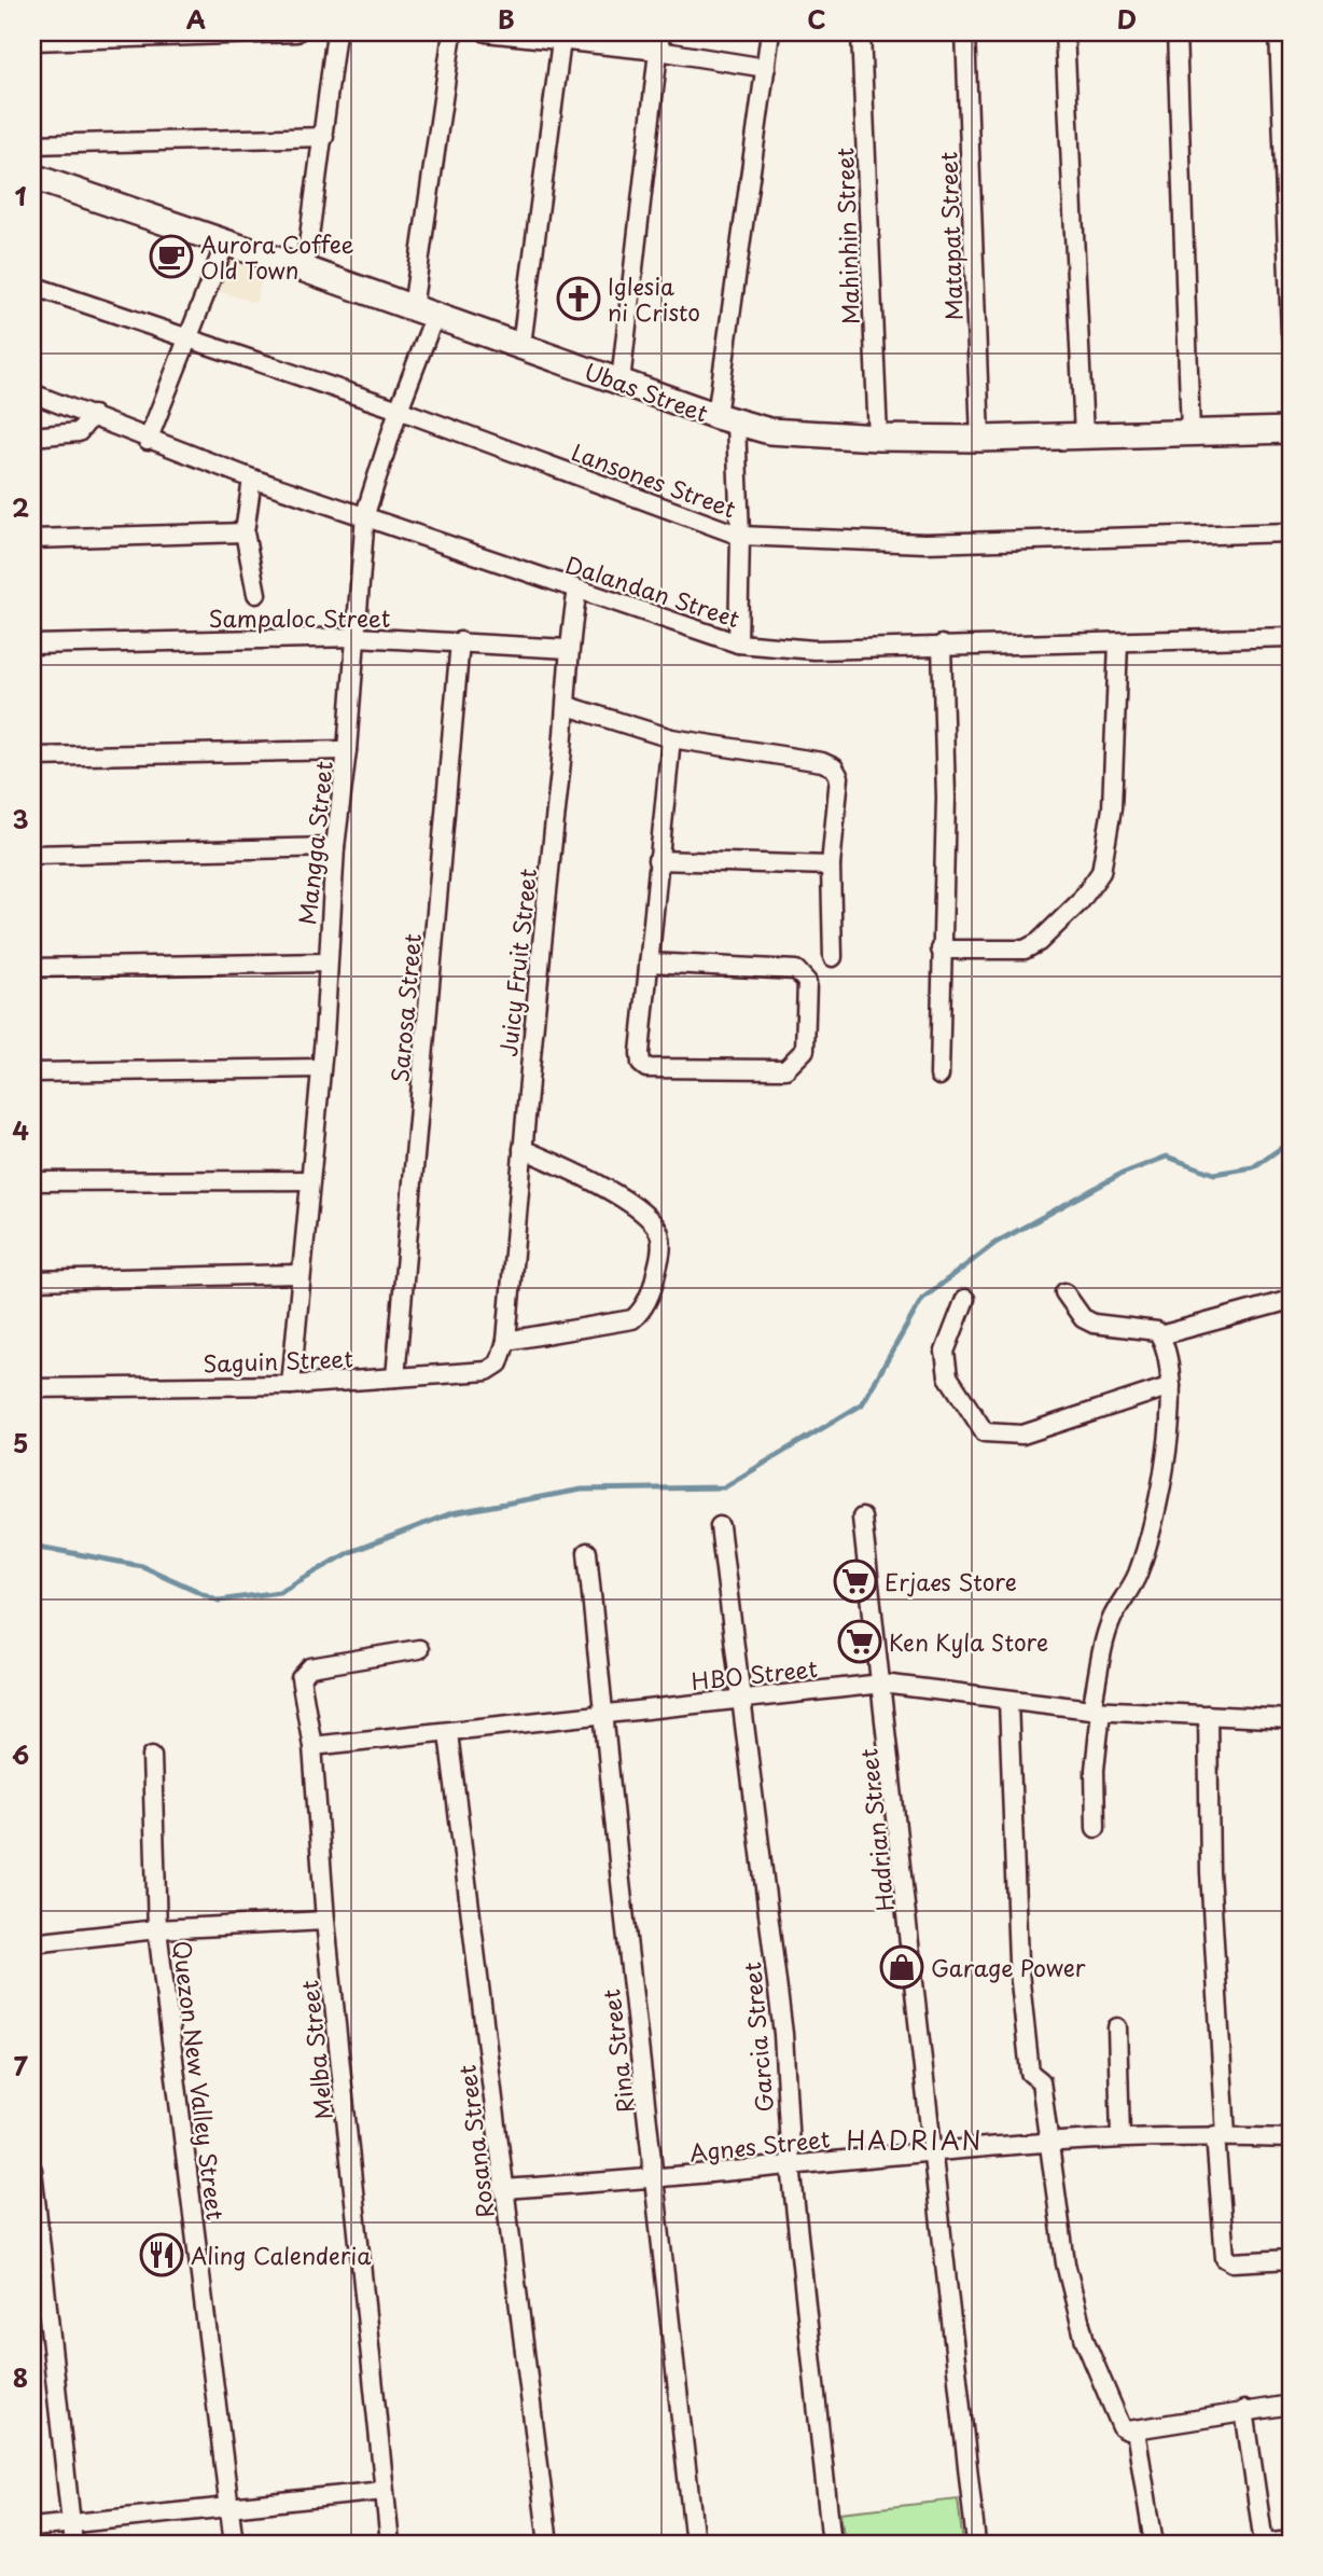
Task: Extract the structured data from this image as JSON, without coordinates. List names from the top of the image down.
{
  "streets": {
    "street": [
      "Mahinhin Street",
      "Matapat Street",
      "Ubas Street",
      "Lansones Street",
      "Dalandan Street",
      "Sampaloc Street",
      "Mangga Street",
      "Juicy Fruit Street",
      "Sarosa Street",
      "Saguin Street",
      "HBO Street",
      "Hadrian Street",
      "Garcia Street",
      "Melba Street",
      "Rina Street",
      "Quezon New Valley Street",
      "Rosana Street",
      "Agnes Street"
    ]
  },
  "crossings": [
    ["Mahinhin Street", "Ubas Street"],
    ["Matapat Street", "Ubas Street"],
    ["Ubas Street", "Mangga Street"],
    ["Lansones Street", "Mangga Street"],
    ["Dalandan Street", "Mangga Street"],
    ["Dalandan Street", "Juicy Fruit Street"],
    ["Sampaloc Street", "Mangga Street"],
    ["Sampaloc Street", "Juicy Fruit Street"],
    ["Sampaloc Street", "Sarosa Street"],
    ["Mangga Street", "Saguin Street"],
    ["Juicy Fruit Street", "Saguin Street"],
    ["Sarosa Street", "Saguin Street"],
    ["HBO Street", "Hadrian Street"],
    ["HBO Street", "Garcia Street"],
    ["HBO Street", "Melba Street"],
    ["HBO Street", "Rina Street"],
    ["HBO Street", "Rosana Street"],
    ["Hadrian Street", "Agnes Street"],
    ["Garcia Street", "Agnes Street"],
    ["Rina Street", "Agnes Street"],
    ["Rosana Street", "Agnes Street"]
  ],
  "districts": ["HADRIAN"],
  "places": {
    "cafe": ["Aurora Coffee Old Town"],
    "church": ["Iglesia ni Cristo"],
    "supermarket": ["Erjaes Store", "Ken Kyla Store"],
    "shop": ["Garage Power"],
    "restaurant": ["Aling Calenderia"]
  },
  "grid": {
    "columns": [
      "A",
      "B",
      "C",
      "D"
    ],
    "rows": [
      "1",
      "2",
      "3",
      "4",
      "5",
      "6",
      "7",
      "8"
    ]
  }
}
